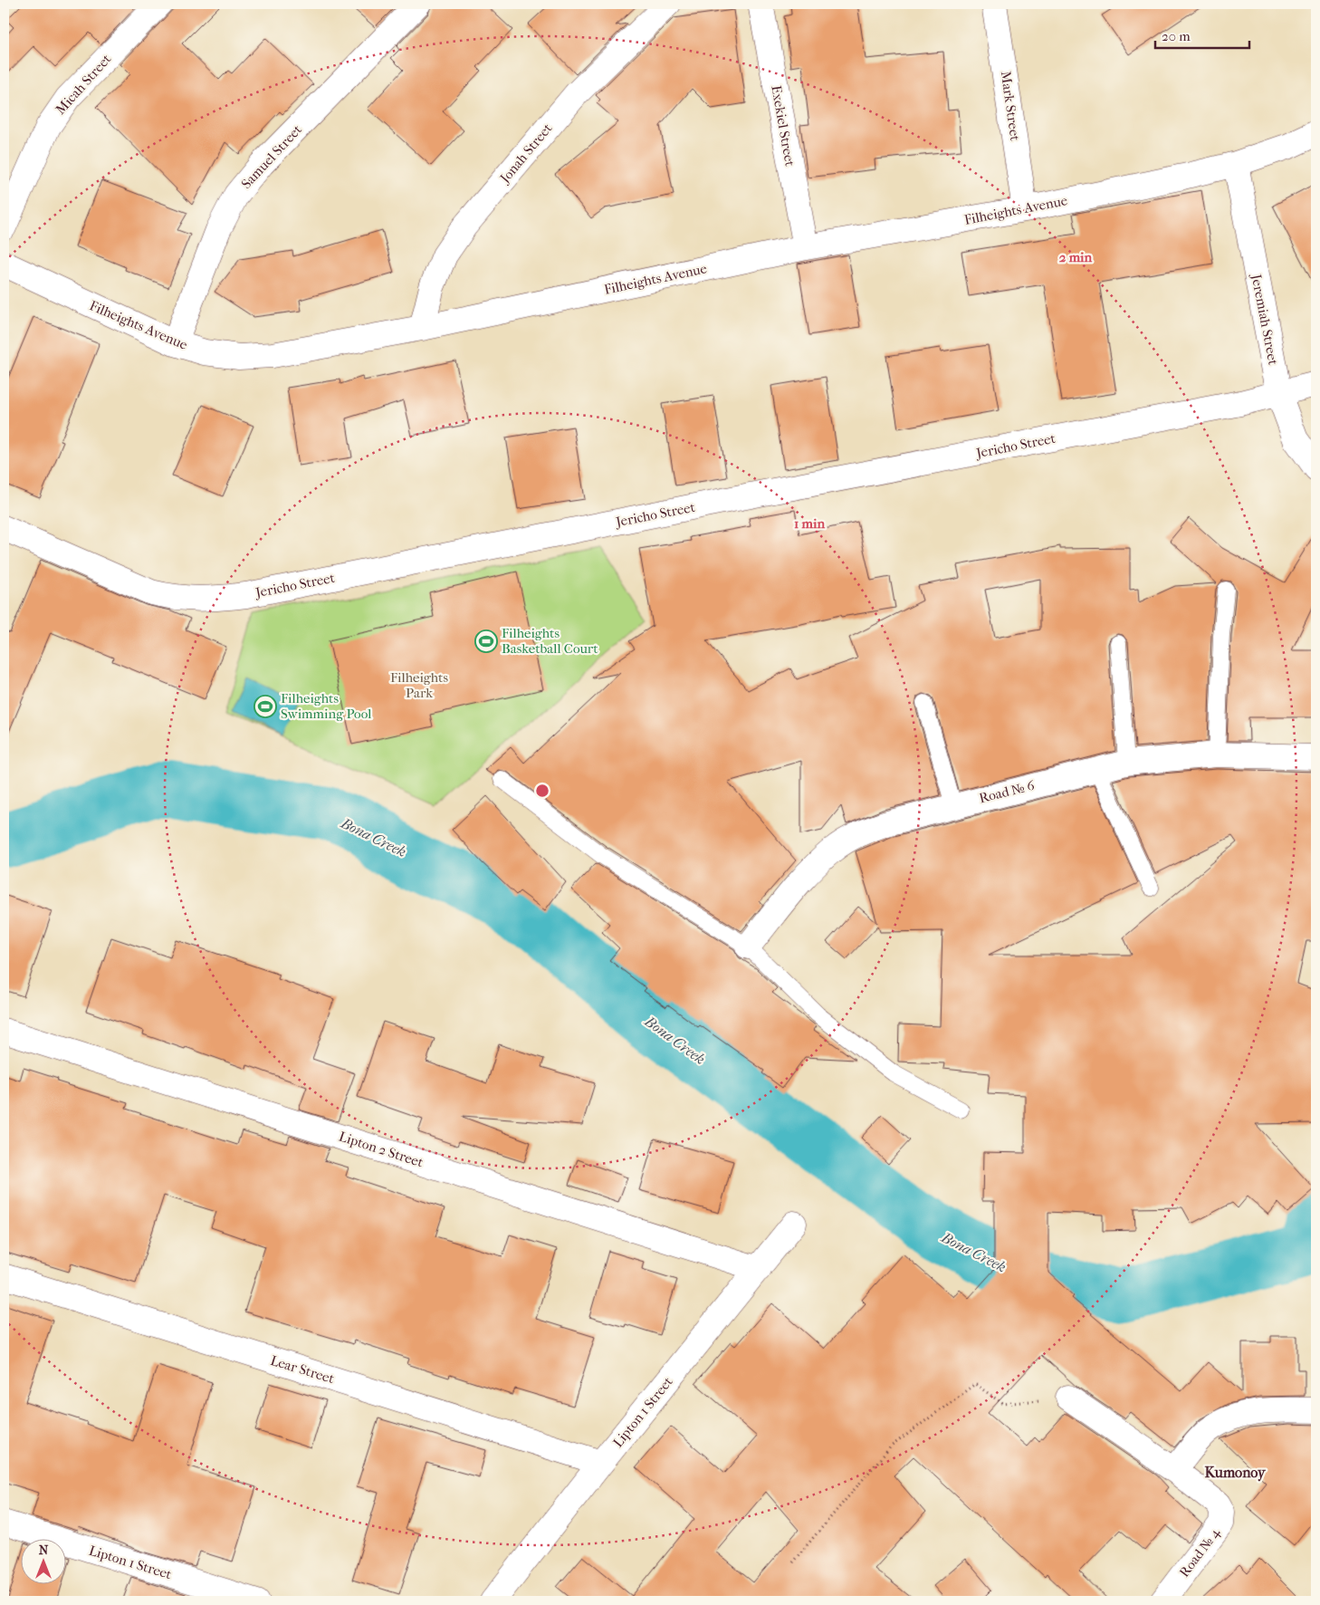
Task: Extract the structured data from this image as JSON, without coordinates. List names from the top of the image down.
{
  "streets": {
    "street": [
      "Micah Street",
      "Mark Street",
      "Exekiel Street",
      "Jonah Street",
      "Samuel Street",
      "Filheights Avenue",
      "Jeremiah Street",
      "Jericho Street",
      "Road № 6",
      "Lipton 2 Street",
      "Lear Street",
      "Lipton 1 Street",
      "Road № 4"
    ]
  },
  "crossings": [
    ["Mark Street", "Filheights Avenue"],
    ["Exekiel Street", "Filheights Avenue"],
    ["Jonah Street", "Filheights Avenue"],
    ["Samuel Street", "Filheights Avenue"],
    ["Filheights Avenue", "Jeremiah Street"],
    ["Jeremiah Street", "Jericho Street"],
    ["Lipton 2 Street", "Lipton 1 Street"],
    ["Lear Street", "Lipton 1 Street"]
  ],
  "districts": ["Kumonoy"],
  "water": ["Bona Creek"],
  "parks": ["Filheights Park"],
  "places": {
    "sports": ["Filheights Basketball Court", "Filheights Swimming Pool"]
  },
  "scale_bar": "20 m",
  "north": "top",
  "rings": ["2 min", "1 min"]
}
